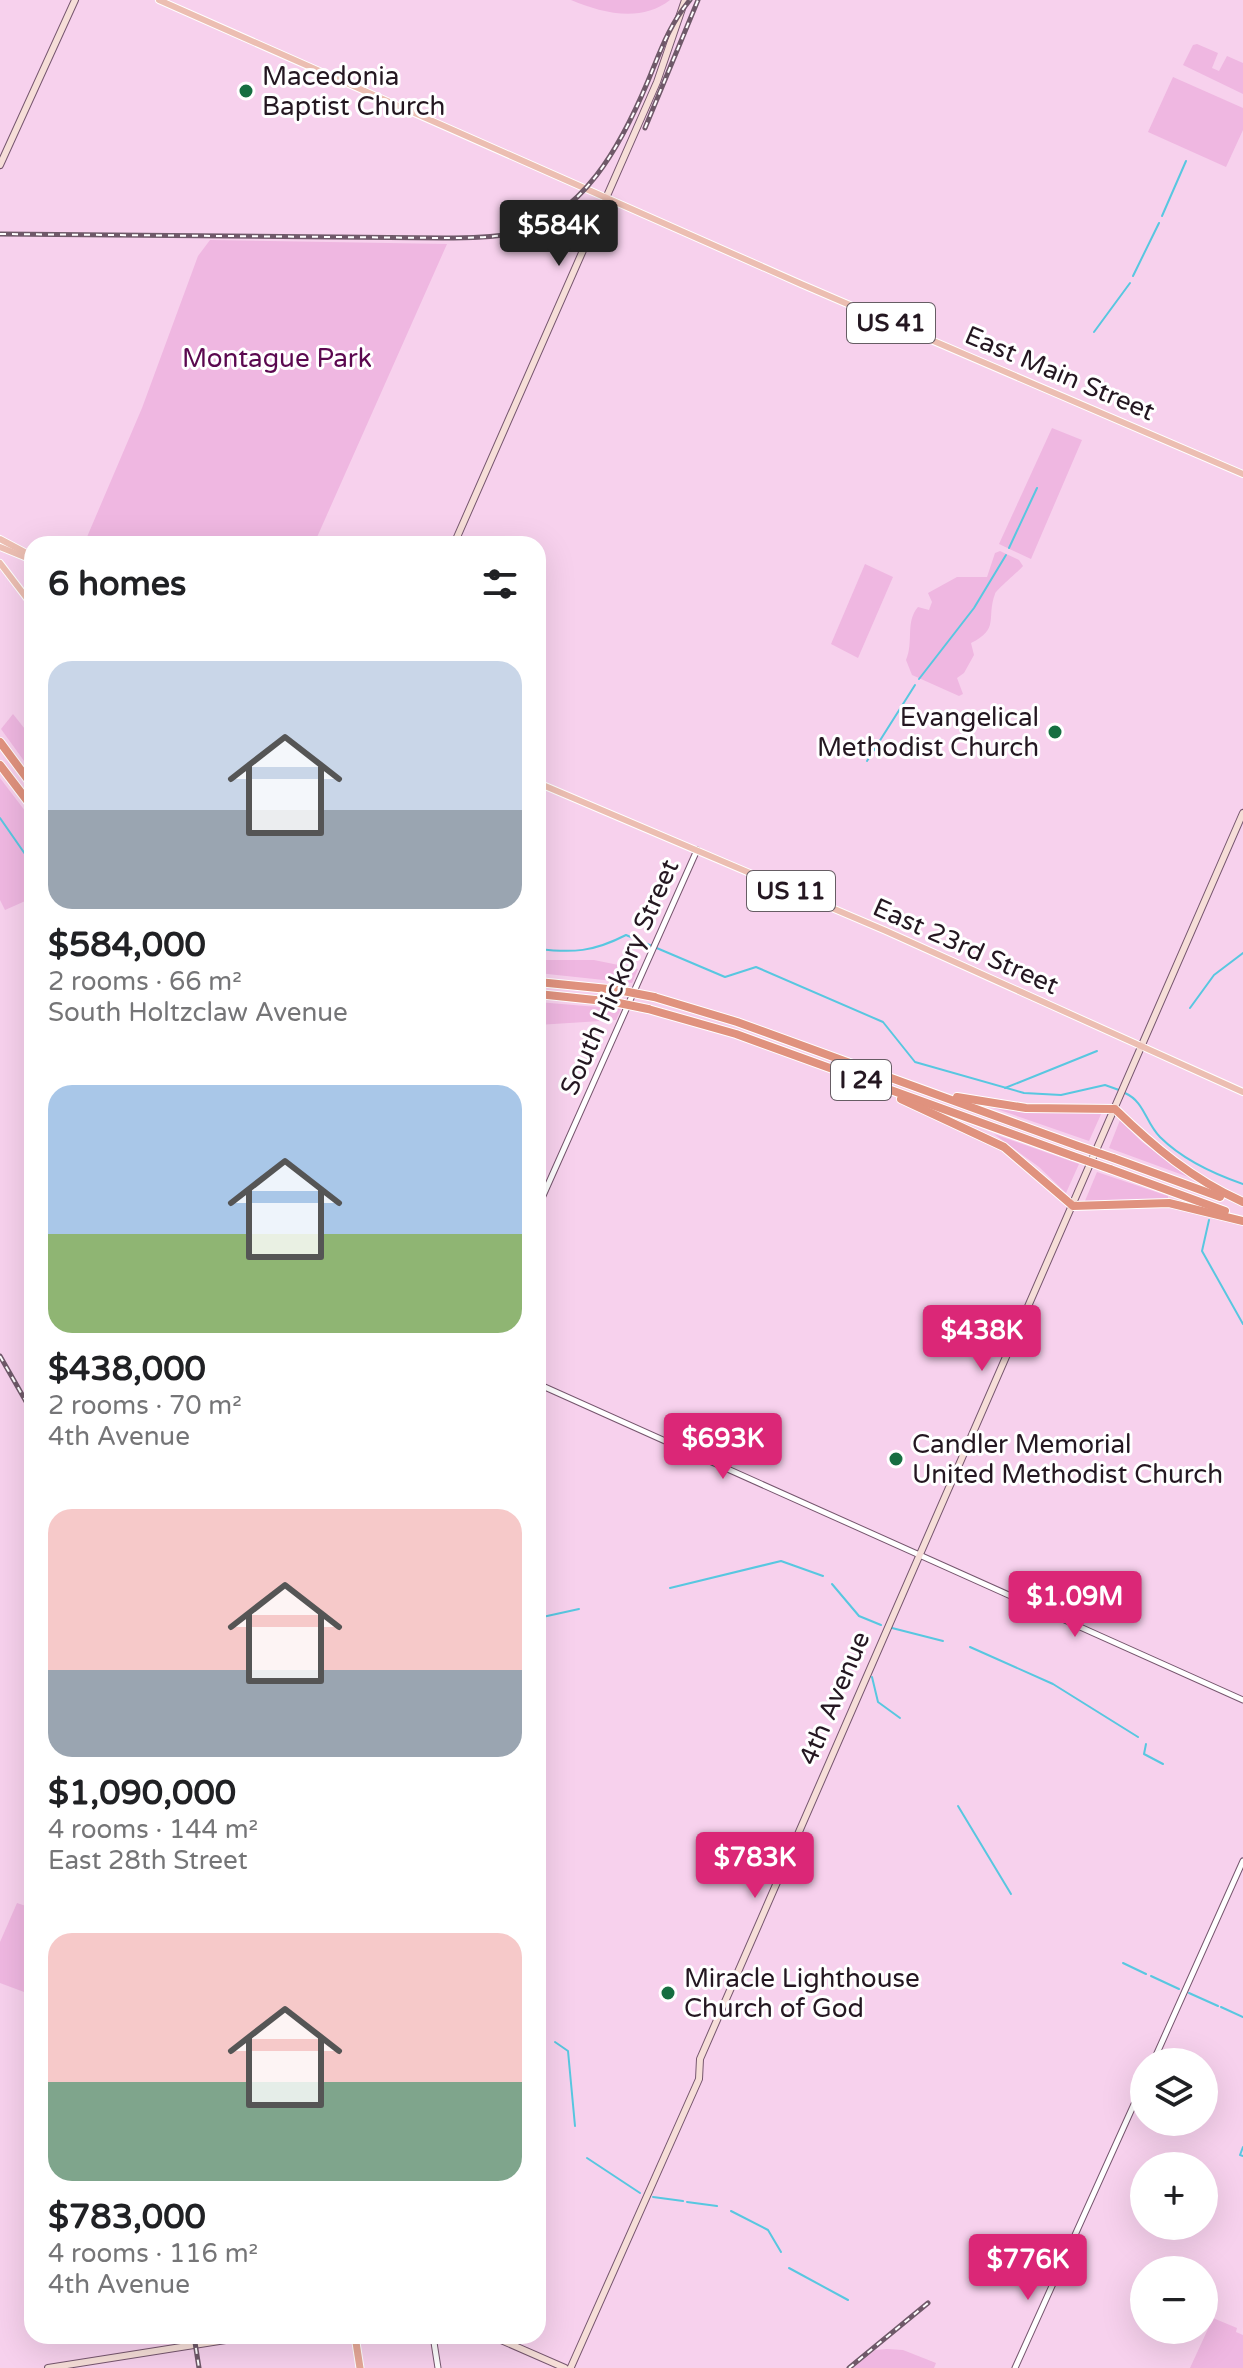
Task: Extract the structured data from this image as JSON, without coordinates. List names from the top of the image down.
{
  "streets": {
    "highway": ["I 24"],
    "main road": [
      "US 41",
      "East Main Street",
      "US 11",
      "East 23rd Street",
      "4th Avenue"
    ],
    "street": ["South Hickory Street"]
  },
  "crossings": [
    ["East 23rd Street", "South Hickory Street"],
    ["East 23rd Street", "4th Avenue"]
  ],
  "parks": ["Montague Park"],
  "places": [
    "Macedonia Baptist Church",
    "Evangelical Methodist Church",
    "Candler Memorial United Methodist Church",
    "Miracle Lighthouse Church of God"
  ],
  "page": {
    "price": [
      "$584K",
      "$438K",
      "$693K",
      "$1.09M",
      "$783K",
      "$776K"
    ],
    "heading": "6 homes",
    "list": [
      {
        "name": "$584,000",
        "note": "2 rooms · 66 m² · South Holtzclaw Avenue"
      },
      {
        "name": "$438,000",
        "note": "2 rooms · 70 m² · 4th Avenue"
      },
      {
        "name": "$1,090,000",
        "note": "4 rooms · 144 m² · East 28th Street"
      },
      {
        "name": "$783,000",
        "note": "4 rooms · 116 m² · 4th Avenue"
      }
    ],
    "map_buttons": ["+", "−"]
  }
}
